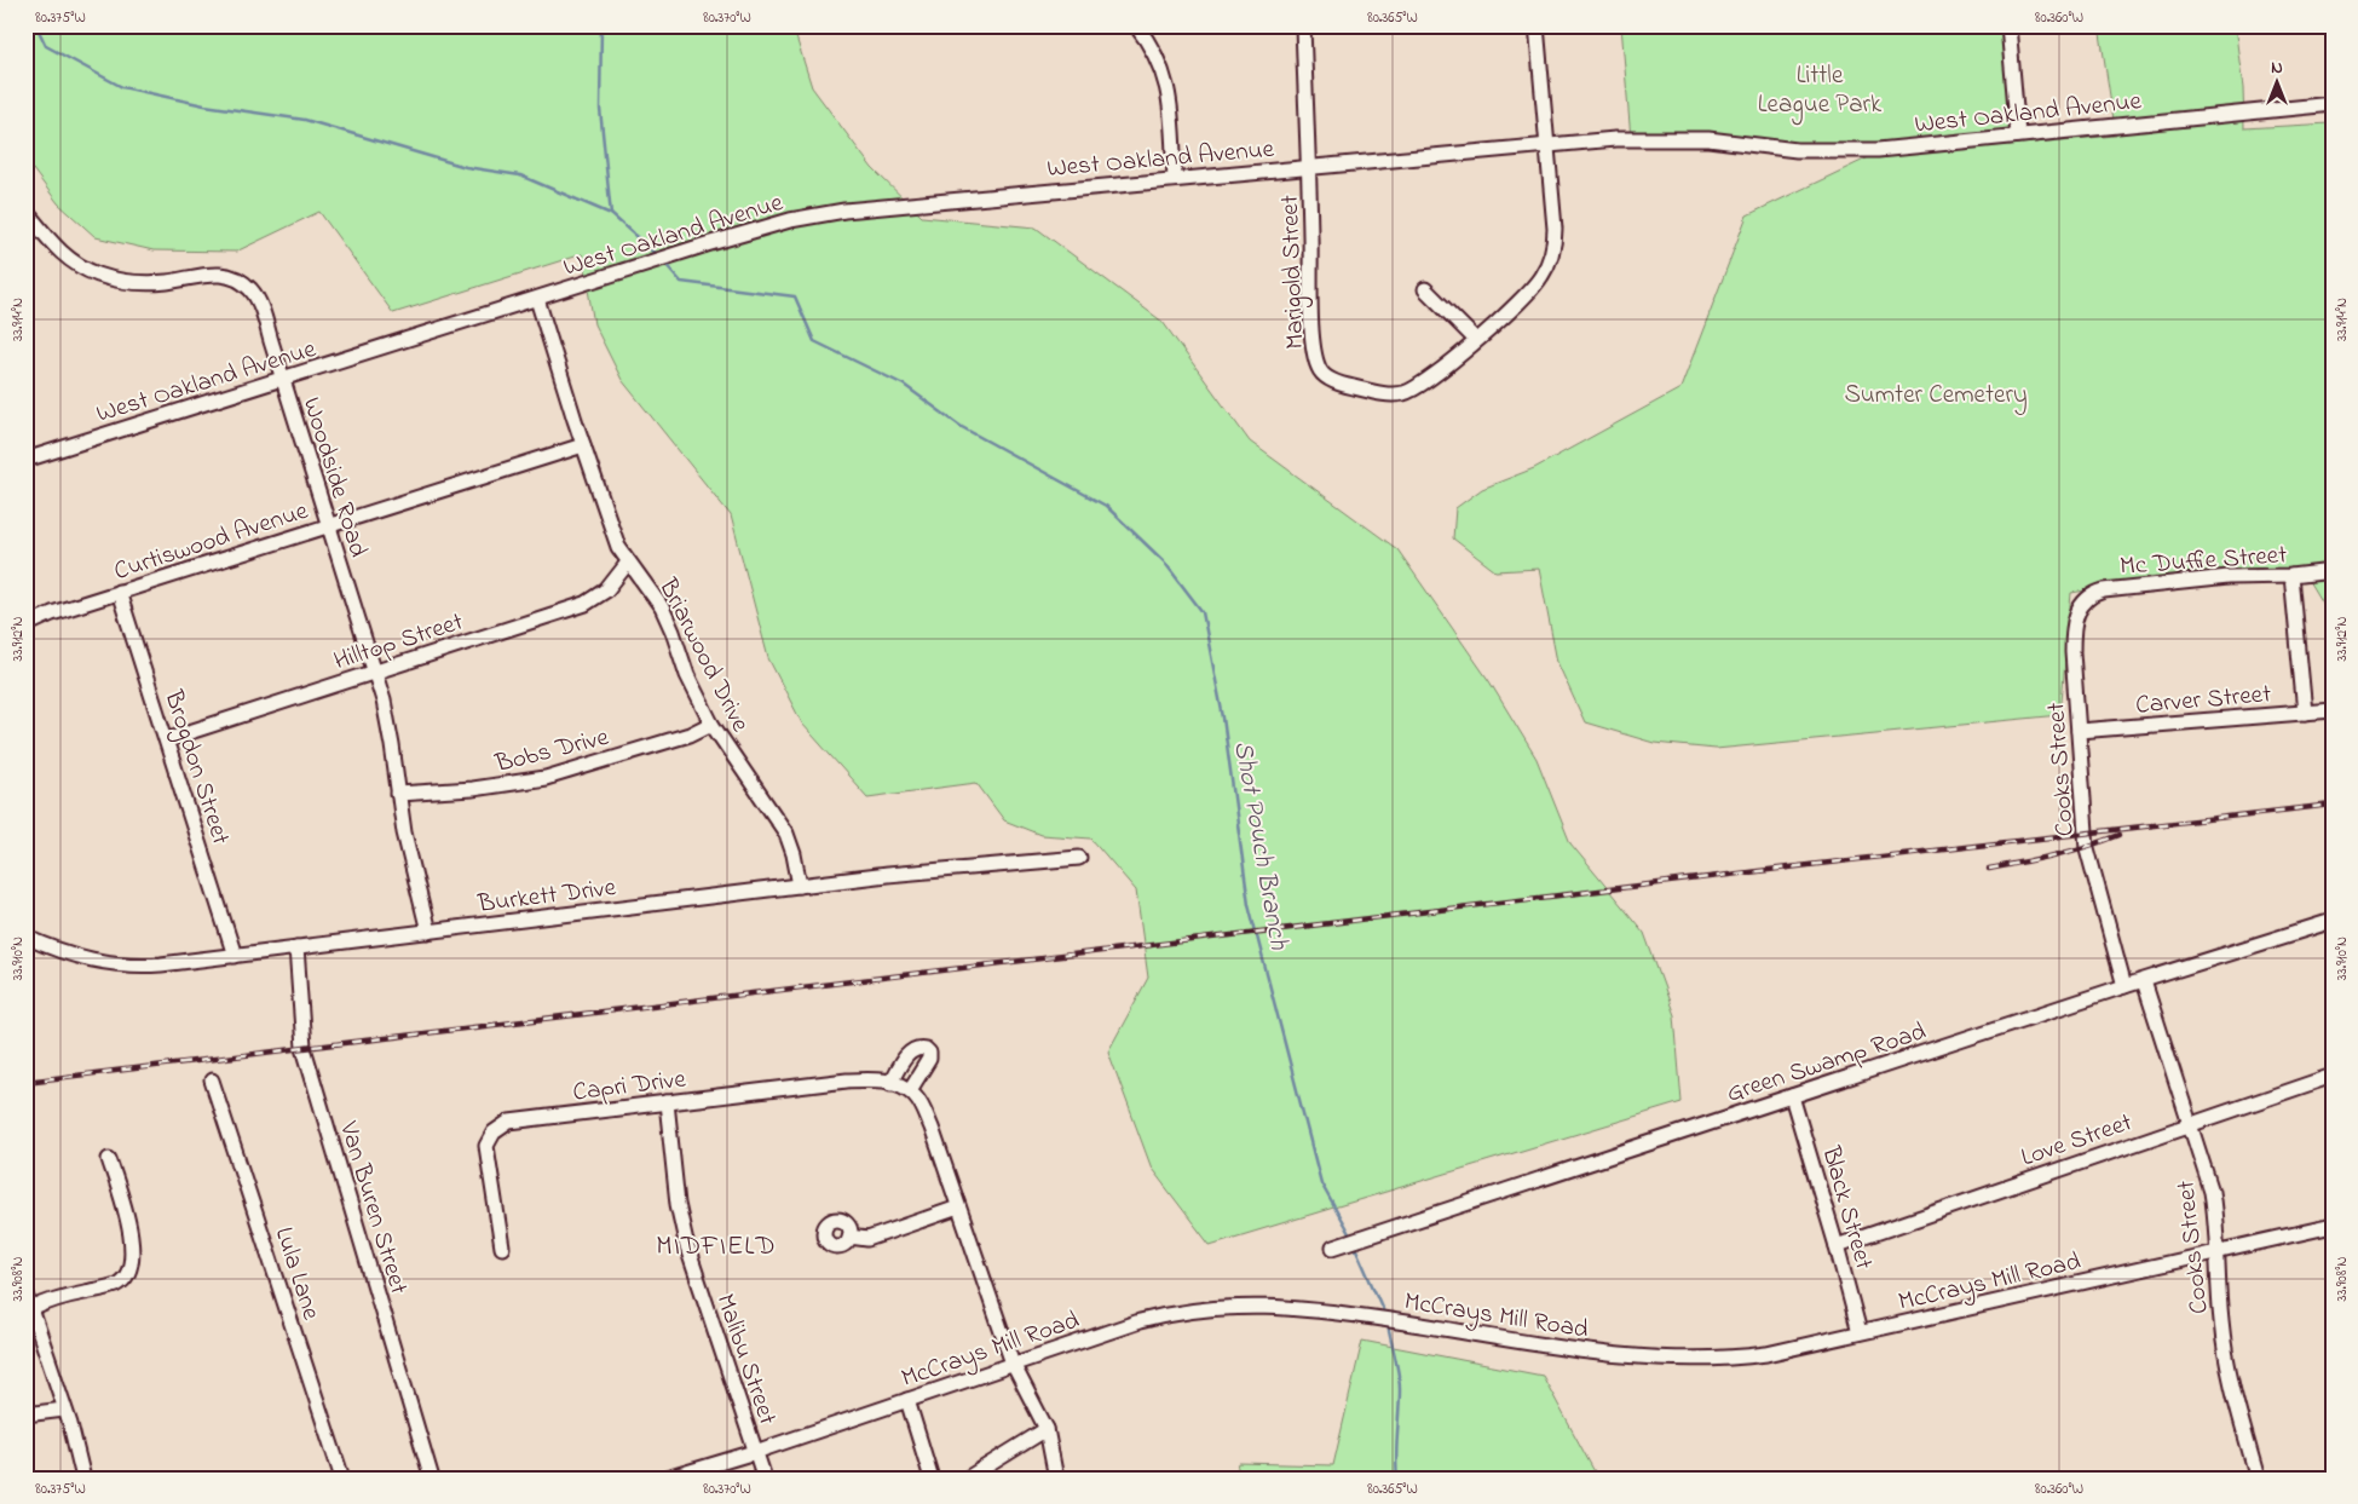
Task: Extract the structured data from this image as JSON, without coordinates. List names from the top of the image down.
{
  "streets": {
    "street": [
      "West Oakland Avenue",
      "Marigold Street",
      "Woodside Road",
      "Curtiswood Avenue",
      "Mc Duffie Street",
      "Hilltop Street",
      "Briarwood Drive",
      "Carver Street",
      "Bobs Drive",
      "Brogdon Street",
      "Cooks Street",
      "Burkett Drive",
      "Green Swamp Road",
      "Capri Drive",
      "Love Street",
      "Van Buren Street",
      "Black Street",
      "Lula Lane",
      "McCrays Mill Road",
      "Malibu Street"
    ]
  },
  "crossings": [
    ["West Oakland Avenue", "Marigold Street"],
    ["West Oakland Avenue", "Woodside Road"],
    ["West Oakland Avenue", "Briarwood Drive"],
    ["Woodside Road", "Curtiswood Avenue"],
    ["Woodside Road", "Hilltop Street"],
    ["Woodside Road", "Bobs Drive"],
    ["Woodside Road", "Burkett Drive"],
    ["Curtiswood Avenue", "Briarwood Drive"],
    ["Curtiswood Avenue", "Brogdon Street"],
    ["Mc Duffie Street", "Cooks Street"],
    ["Hilltop Street", "Briarwood Drive"],
    ["Hilltop Street", "Brogdon Street"],
    ["Briarwood Drive", "Bobs Drive"],
    ["Briarwood Drive", "Burkett Drive"],
    ["Carver Street", "Cooks Street"],
    ["Brogdon Street", "Burkett Drive"],
    ["Cooks Street", "Green Swamp Road"],
    ["Cooks Street", "Love Street"],
    ["Cooks Street", "McCrays Mill Road"],
    ["Burkett Drive", "Van Buren Street"],
    ["Green Swamp Road", "Black Street"],
    ["Capri Drive", "Malibu Street"],
    ["Love Street", "Black Street"],
    ["Black Street", "McCrays Mill Road"],
    ["McCrays Mill Road", "Malibu Street"]
  ],
  "districts": ["MIDFIELD"],
  "water": ["Shot Pouch Branch"],
  "parks": ["Little League Park", "Sumter Cemetery"],
  "north": "top",
  "coordinates": [
    "80.375°W",
    "80.370°W",
    "80.365°W",
    "80.360°W",
    "33.914°N",
    "33.912°N",
    "33.910°N",
    "33.908°N"
  ]
}
